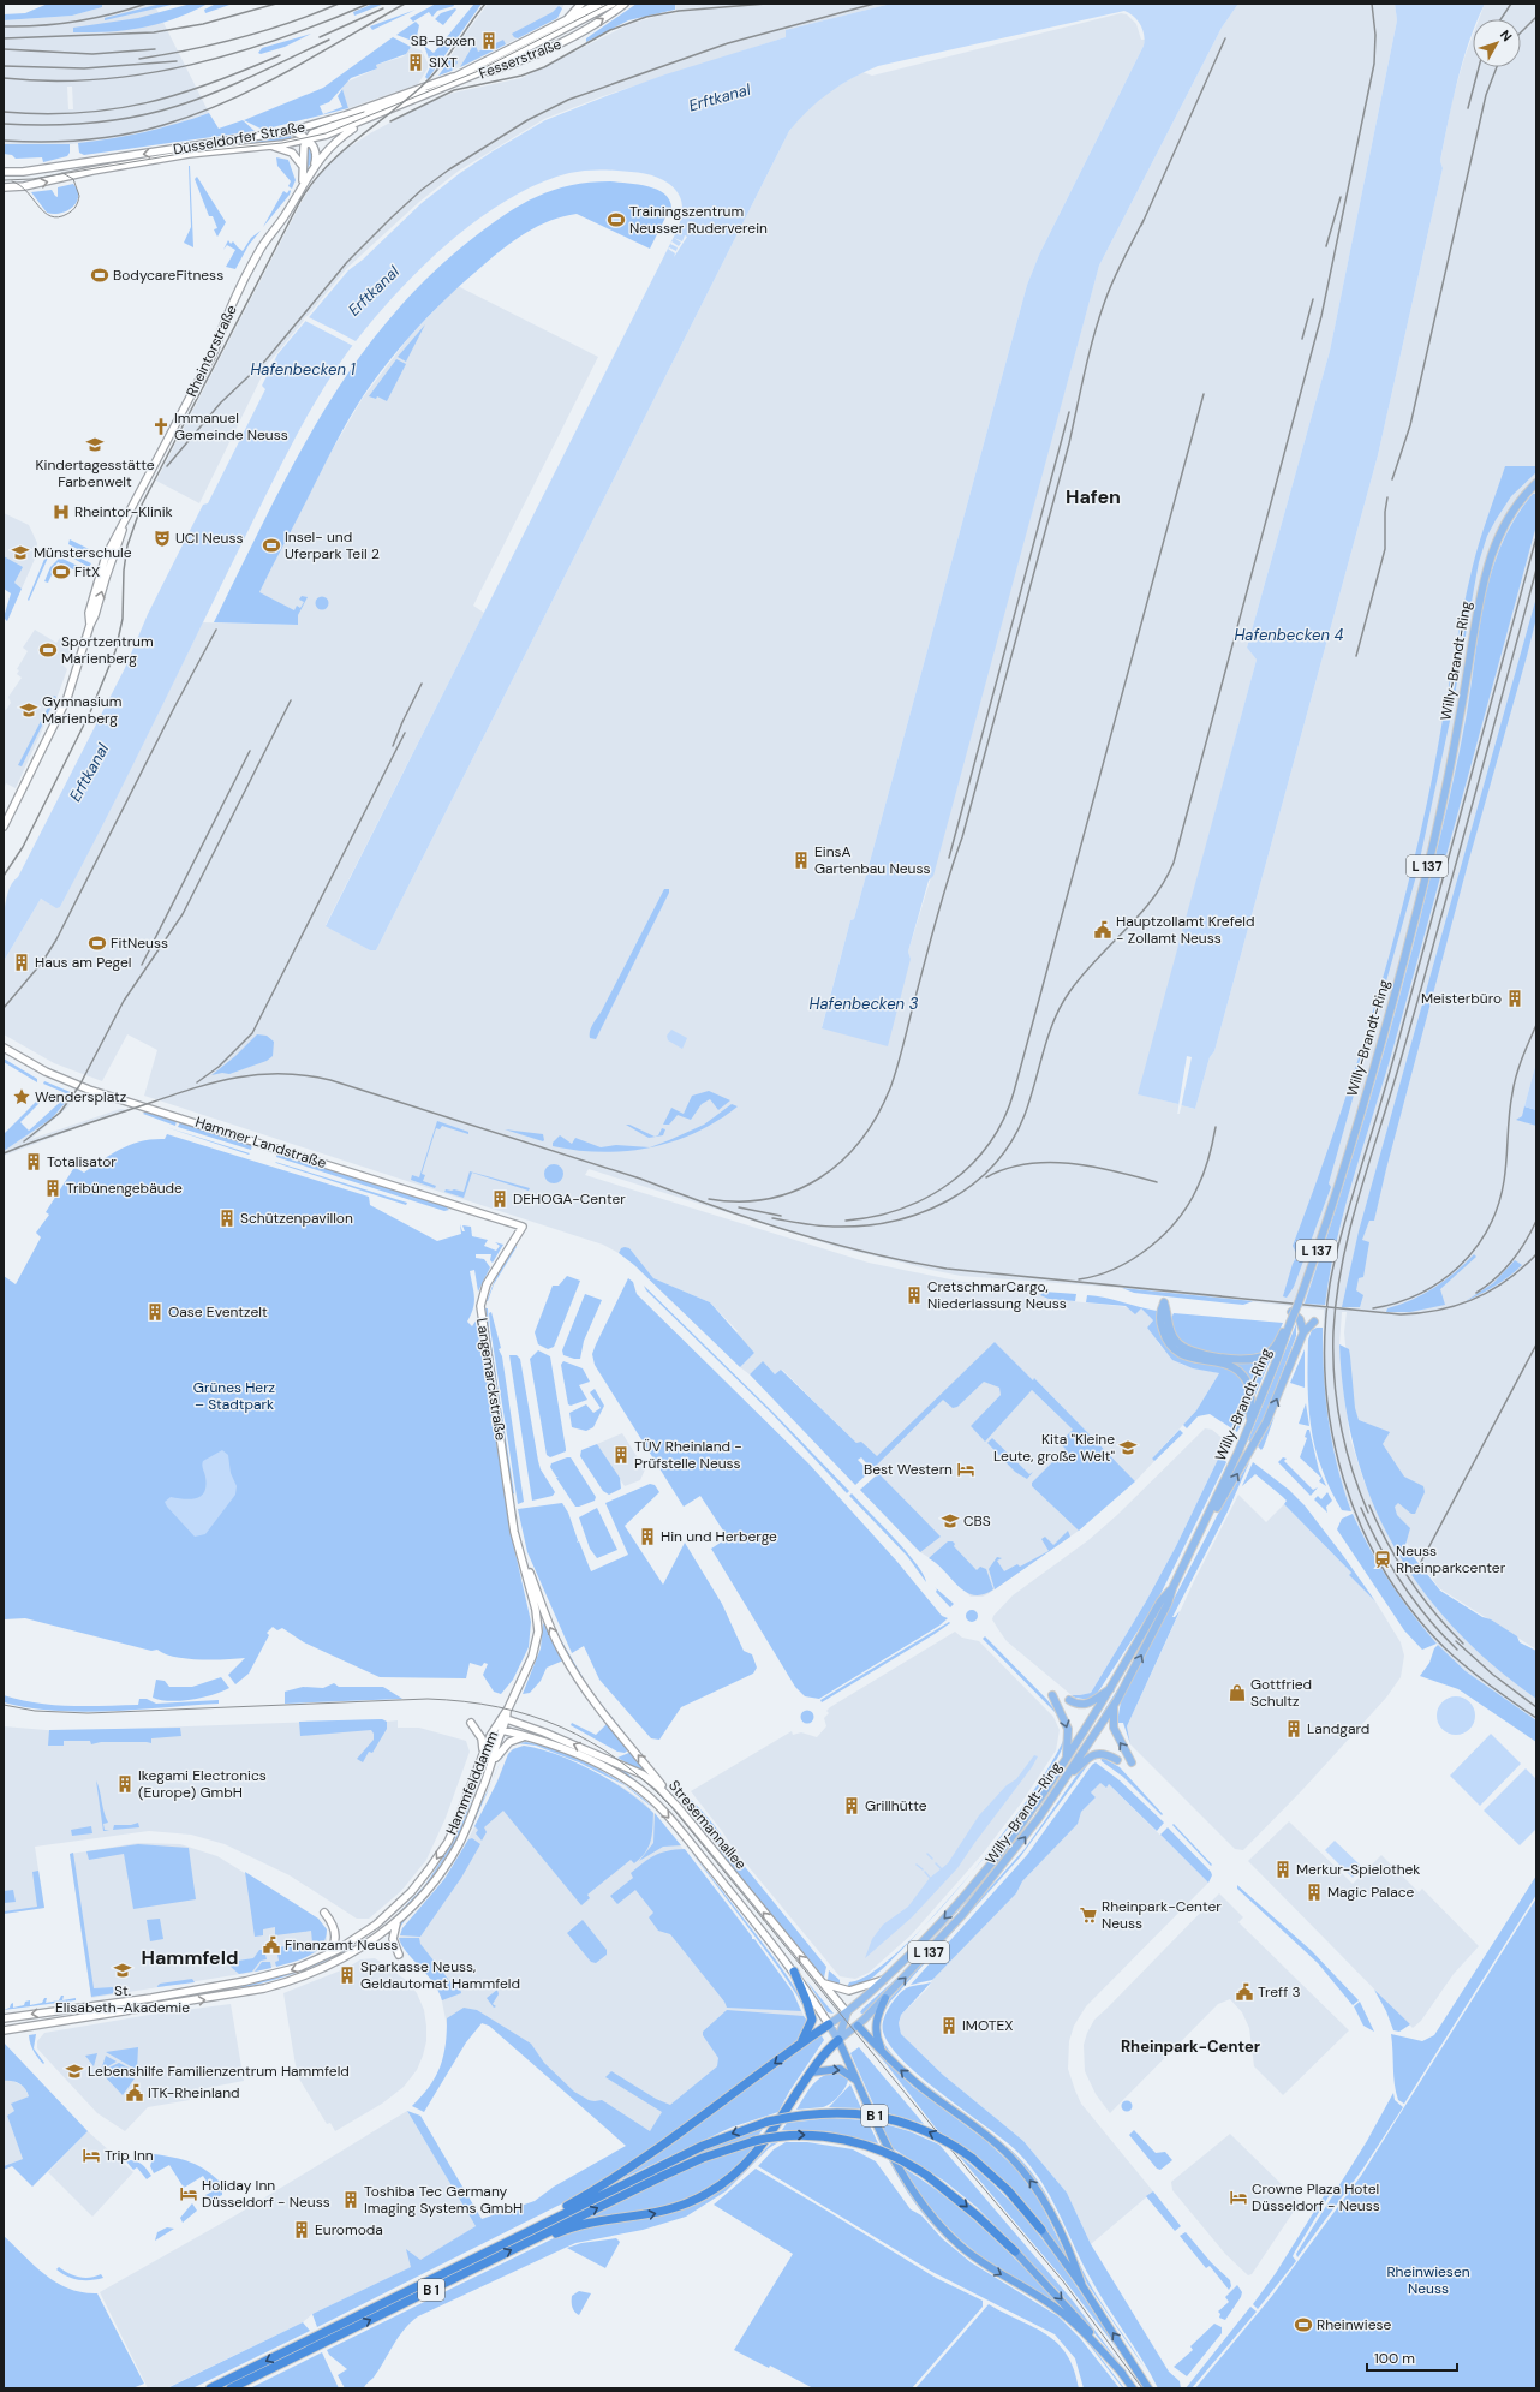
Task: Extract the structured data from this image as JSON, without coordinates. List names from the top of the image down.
{
  "streets": {
    "highway": ["B 1"],
    "main road": [
      "Fesserstraße",
      "Düsseldorfer Straße",
      "Rheintorstraße",
      "Willy-Brandt-Ring",
      "L 137",
      "Hammer Landstraße",
      "Langemarckstraße",
      "Hammfelddamm",
      "Stresemannallee"
    ]
  },
  "crossings": [
    ["Fesserstraße", "Düsseldorfer Straße"],
    ["Düsseldorfer Straße", "Rheintorstraße"],
    ["Willy-Brandt-Ring", "L 137"],
    ["Willy-Brandt-Ring", "Stresemannallee"],
    ["L 137", "Stresemannallee"],
    ["Hammer Landstraße", "Langemarckstraße"],
    ["Langemarckstraße", "Hammfelddamm"],
    ["Langemarckstraße", "Stresemannallee"],
    ["Hammfelddamm", "Stresemannallee"]
  ],
  "one_way": ["Fesserstraße", "Langemarckstraße"],
  "districts": ["Hafen", "Hammfeld", "Rheinpark-Center"],
  "water": [
    "Erftkanal",
    "Hafenbecken 1",
    "Hafenbecken 4",
    "Hafenbecken 3"
  ],
  "parks": ["Grünes Herz – Stadtpark", "Rheinwiesen Neuss"],
  "places": {
    "building": [
      "SB-Boxen",
      "SIXT",
      "EinsA Gartenbau Neuss",
      "Haus am Pegel",
      "Meisterbüro",
      "Totalisator",
      "Tribünengebäude",
      "DEHOGA-Center",
      "Schützenpavillon",
      "CretschmarCargo, Niederlassung Neuss",
      "Oase Eventzelt",
      "TÜV Rheinland - Prüfstelle Neuss",
      "Hin und Herberge",
      "Landgard",
      "Ikegami Electronics (Europe) GmbH",
      "Grillhütte",
      "Merkur-Spielothek",
      "Magic Palace",
      "Sparkasse Neuss, Geldautomat Hammfeld",
      "IMOTEX",
      "Toshiba Tec Germany Imaging Systems GmbH",
      "Euromoda"
    ],
    "sports": [
      "Trainingszentrum Neusser Ruderverein",
      "BodycareFitness",
      "Insel- und Uferpark Teil 2",
      "FitX",
      "Sportzentrum Marienberg",
      "FitNeuss",
      "Rheinwiese"
    ],
    "church": ["Immanuel Gemeinde Neuss"],
    "school or university": [
      "Kindertagesstätte Farbenwelt",
      "Münsterschule",
      "Gymnasium Marienberg",
      "Kita \"Kleine Leute, große Welt\"",
      "CBS",
      "St. Elisabeth-Akademie",
      "Lebenshilfe Familienzentrum Hammfeld"
    ],
    "hospital": ["Rheintor-Klinik"],
    "theatre": ["UCI Neuss"],
    "public building": [
      "Hauptzollamt Krefeld - Zollamt Neuss",
      "Finanzamt Neuss",
      "Treff 3",
      "ITK-Rheinland"
    ],
    "place": ["Wendersplatz"],
    "hotel": [
      "Best Western",
      "Trip Inn",
      "Holiday Inn Düsseldorf - Neuss",
      "Crowne Plaza Hotel Düsseldorf - Neuss"
    ],
    "station": ["Neuss Rheinparkcenter"],
    "shop": ["Gottfried Schultz"],
    "supermarket": ["Rheinpark-Center Neuss"]
  },
  "scale_bar": "100 m",
  "north": "top right"
}
